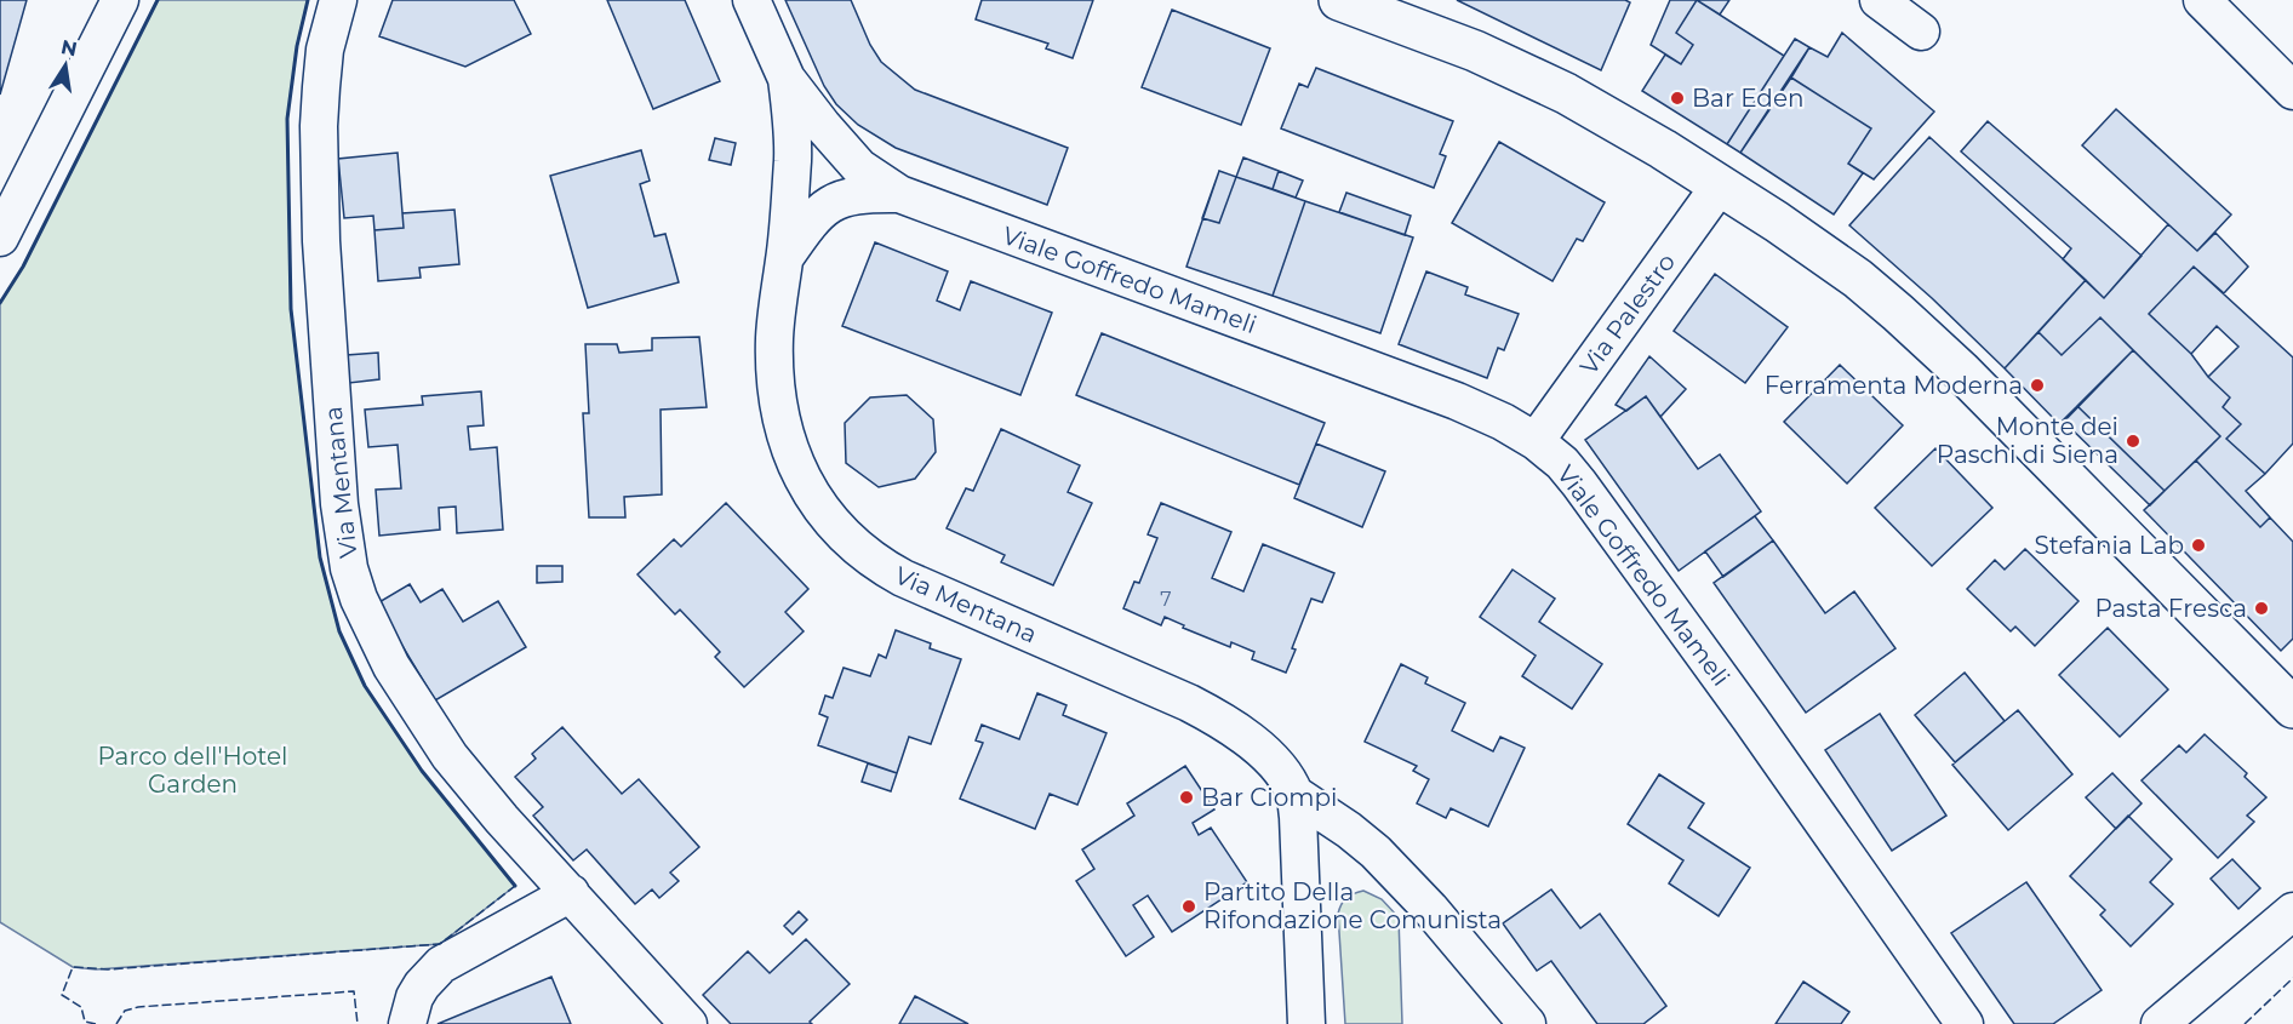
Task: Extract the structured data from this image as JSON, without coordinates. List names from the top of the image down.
{
  "streets": {
    "street": ["Viale Goffredo Mameli", "Via Palestro", "Via Mentana"]
  },
  "crossings": [
    ["Viale Goffredo Mameli", "Via Palestro"],
    ["Viale Goffredo Mameli", "Via Mentana"]
  ],
  "parks": ["Parco dell'Hotel Garden"],
  "places": [
    "Bar Eden",
    "Ferramenta Moderna",
    "Monte dei Paschi di Siena",
    "Stefania Lab",
    "Pasta Fresca",
    "Bar Ciompi",
    "Partito Della Rifondazione Comunista"
  ],
  "house_numbers": ["7"],
  "north": "top"
}
